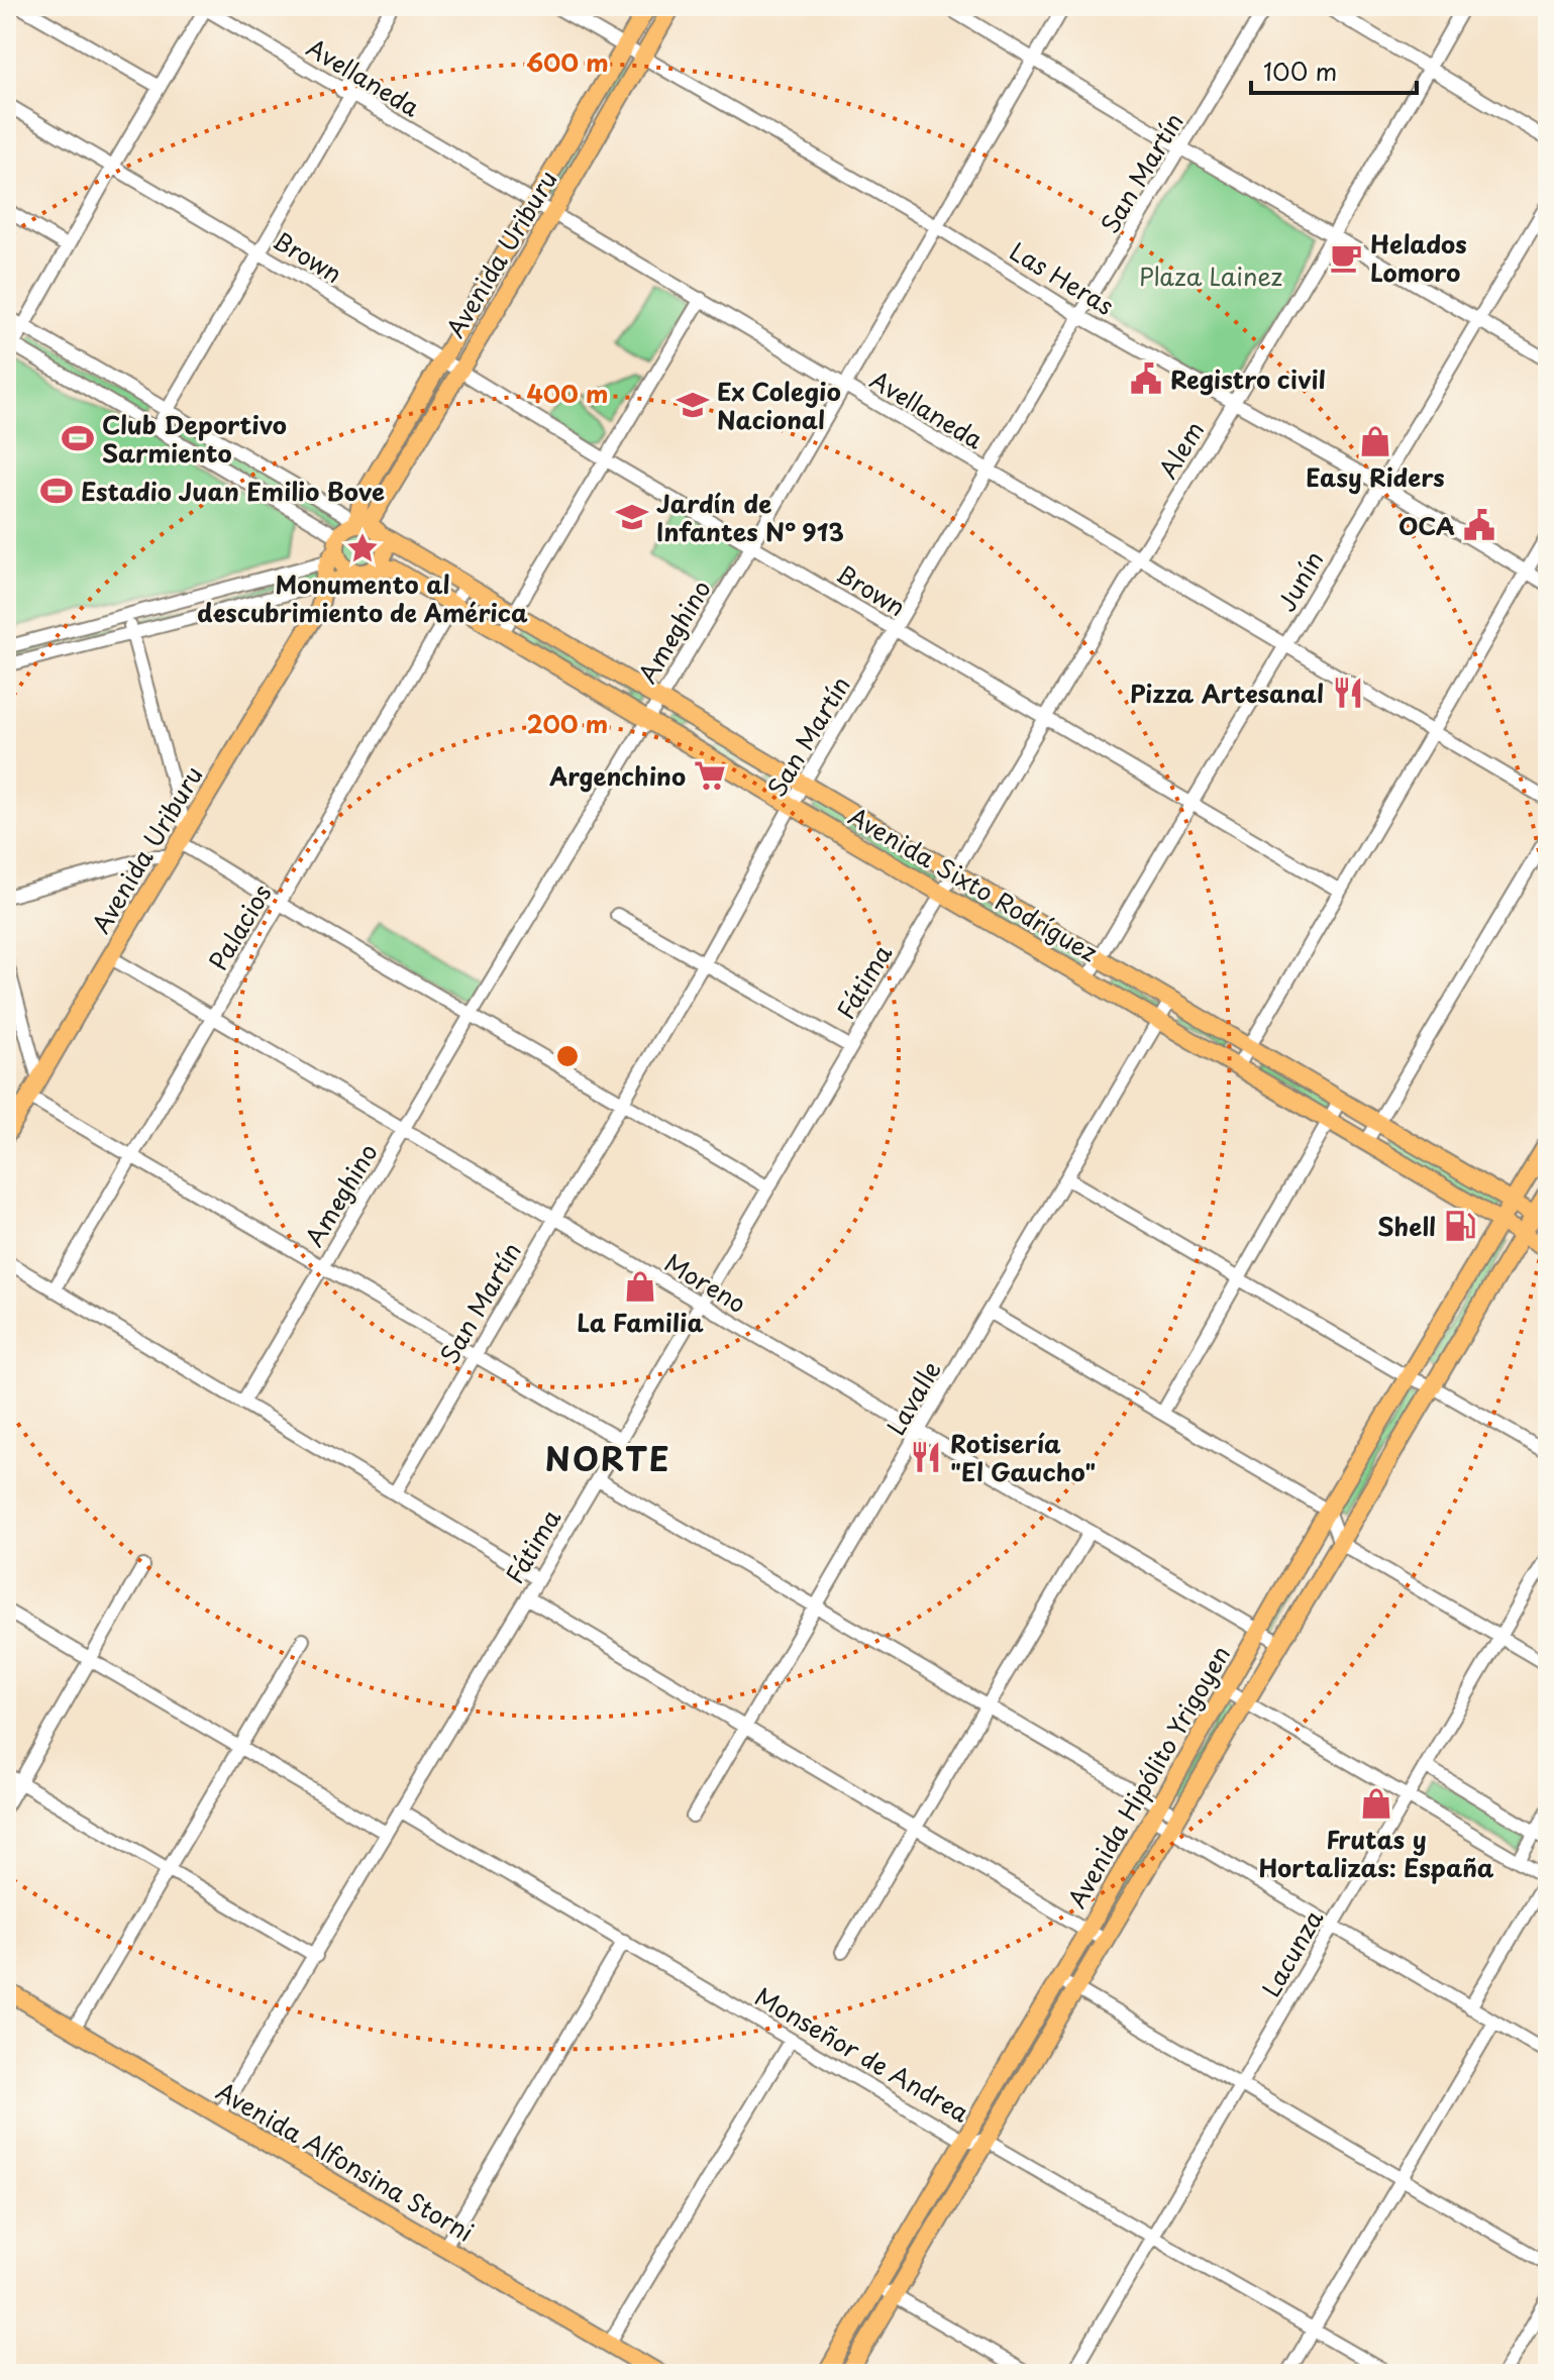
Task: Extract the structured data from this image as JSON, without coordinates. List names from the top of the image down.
{
  "streets": {
    "main road": [
      "Avenida Uriburu",
      "Avenida Sixto Rodríguez",
      "Avenida Hipólito Yrigoyen",
      "Avenida Alfonsina Storni"
    ],
    "street": [
      "Avellaneda",
      "San Martín",
      "Brown",
      "Las Heras",
      "Alem",
      "Junín",
      "Ameghino",
      "Palacios",
      "Fátima",
      "Moreno",
      "Lavalle",
      "Lacunza",
      "Monseñor de Andrea"
    ]
  },
  "crossings": [
    ["Avellaneda", "San Martín"],
    ["Avellaneda", "Avenida Uriburu"],
    ["Avellaneda", "Alem"],
    ["Avellaneda", "Junín"],
    ["Avellaneda", "Ameghino"],
    ["San Martín", "Brown"],
    ["San Martín", "Las Heras"],
    ["San Martín", "Avenida Sixto Rodríguez"],
    ["San Martín", "Moreno"],
    ["Avenida Uriburu", "Brown"],
    ["Avenida Uriburu", "Las Heras"],
    ["Avenida Uriburu", "Avenida Sixto Rodríguez"],
    ["Avenida Uriburu", "Moreno"],
    ["Brown", "Alem"],
    ["Brown", "Junín"],
    ["Brown", "Ameghino"],
    ["Las Heras", "Alem"],
    ["Las Heras", "Junín"],
    ["Las Heras", "Ameghino"],
    ["Alem", "Avenida Sixto Rodríguez"],
    ["Alem", "Fátima"],
    ["Junín", "Avenida Sixto Rodríguez"],
    ["Ameghino", "Avenida Sixto Rodríguez"],
    ["Ameghino", "Moreno"],
    ["Avenida Sixto Rodríguez", "Palacios"],
    ["Avenida Sixto Rodríguez", "Fátima"],
    ["Avenida Sixto Rodríguez", "Lavalle"],
    ["Avenida Sixto Rodríguez", "Avenida Hipólito Yrigoyen"],
    ["Palacios", "Moreno"],
    ["Fátima", "Moreno"],
    ["Fátima", "Monseñor de Andrea"],
    ["Fátima", "Avenida Alfonsina Storni"],
    ["Moreno", "Lavalle"],
    ["Moreno", "Avenida Hipólito Yrigoyen"],
    ["Avenida Hipólito Yrigoyen", "Monseñor de Andrea"],
    ["Lacunza", "Monseñor de Andrea"]
  ],
  "districts": ["NORTE"],
  "parks": ["Plaza Lainez"],
  "places": {
    "cafe": ["Helados Lomoro"],
    "public building": ["Registro civil", "OCA"],
    "school or university": ["Ex Colegio Nacional", "Jardín de Infantes N° 913"],
    "sports": ["Club Deportivo Sarmiento", "Estadio Juan Emilio Bove"],
    "shop": ["Easy Riders", "La Familia", "Frutas y Hortalizas: España"],
    "place": ["Monumento al descubrimiento de América"],
    "restaurant": ["Pizza Artesanal", "Rotisería \"El Gaucho\""],
    "supermarket": ["Argenchino"],
    "fuel station": ["Shell"]
  },
  "scale_bar": "100 m",
  "rings": ["600 m", "400 m", "200 m"]
}
